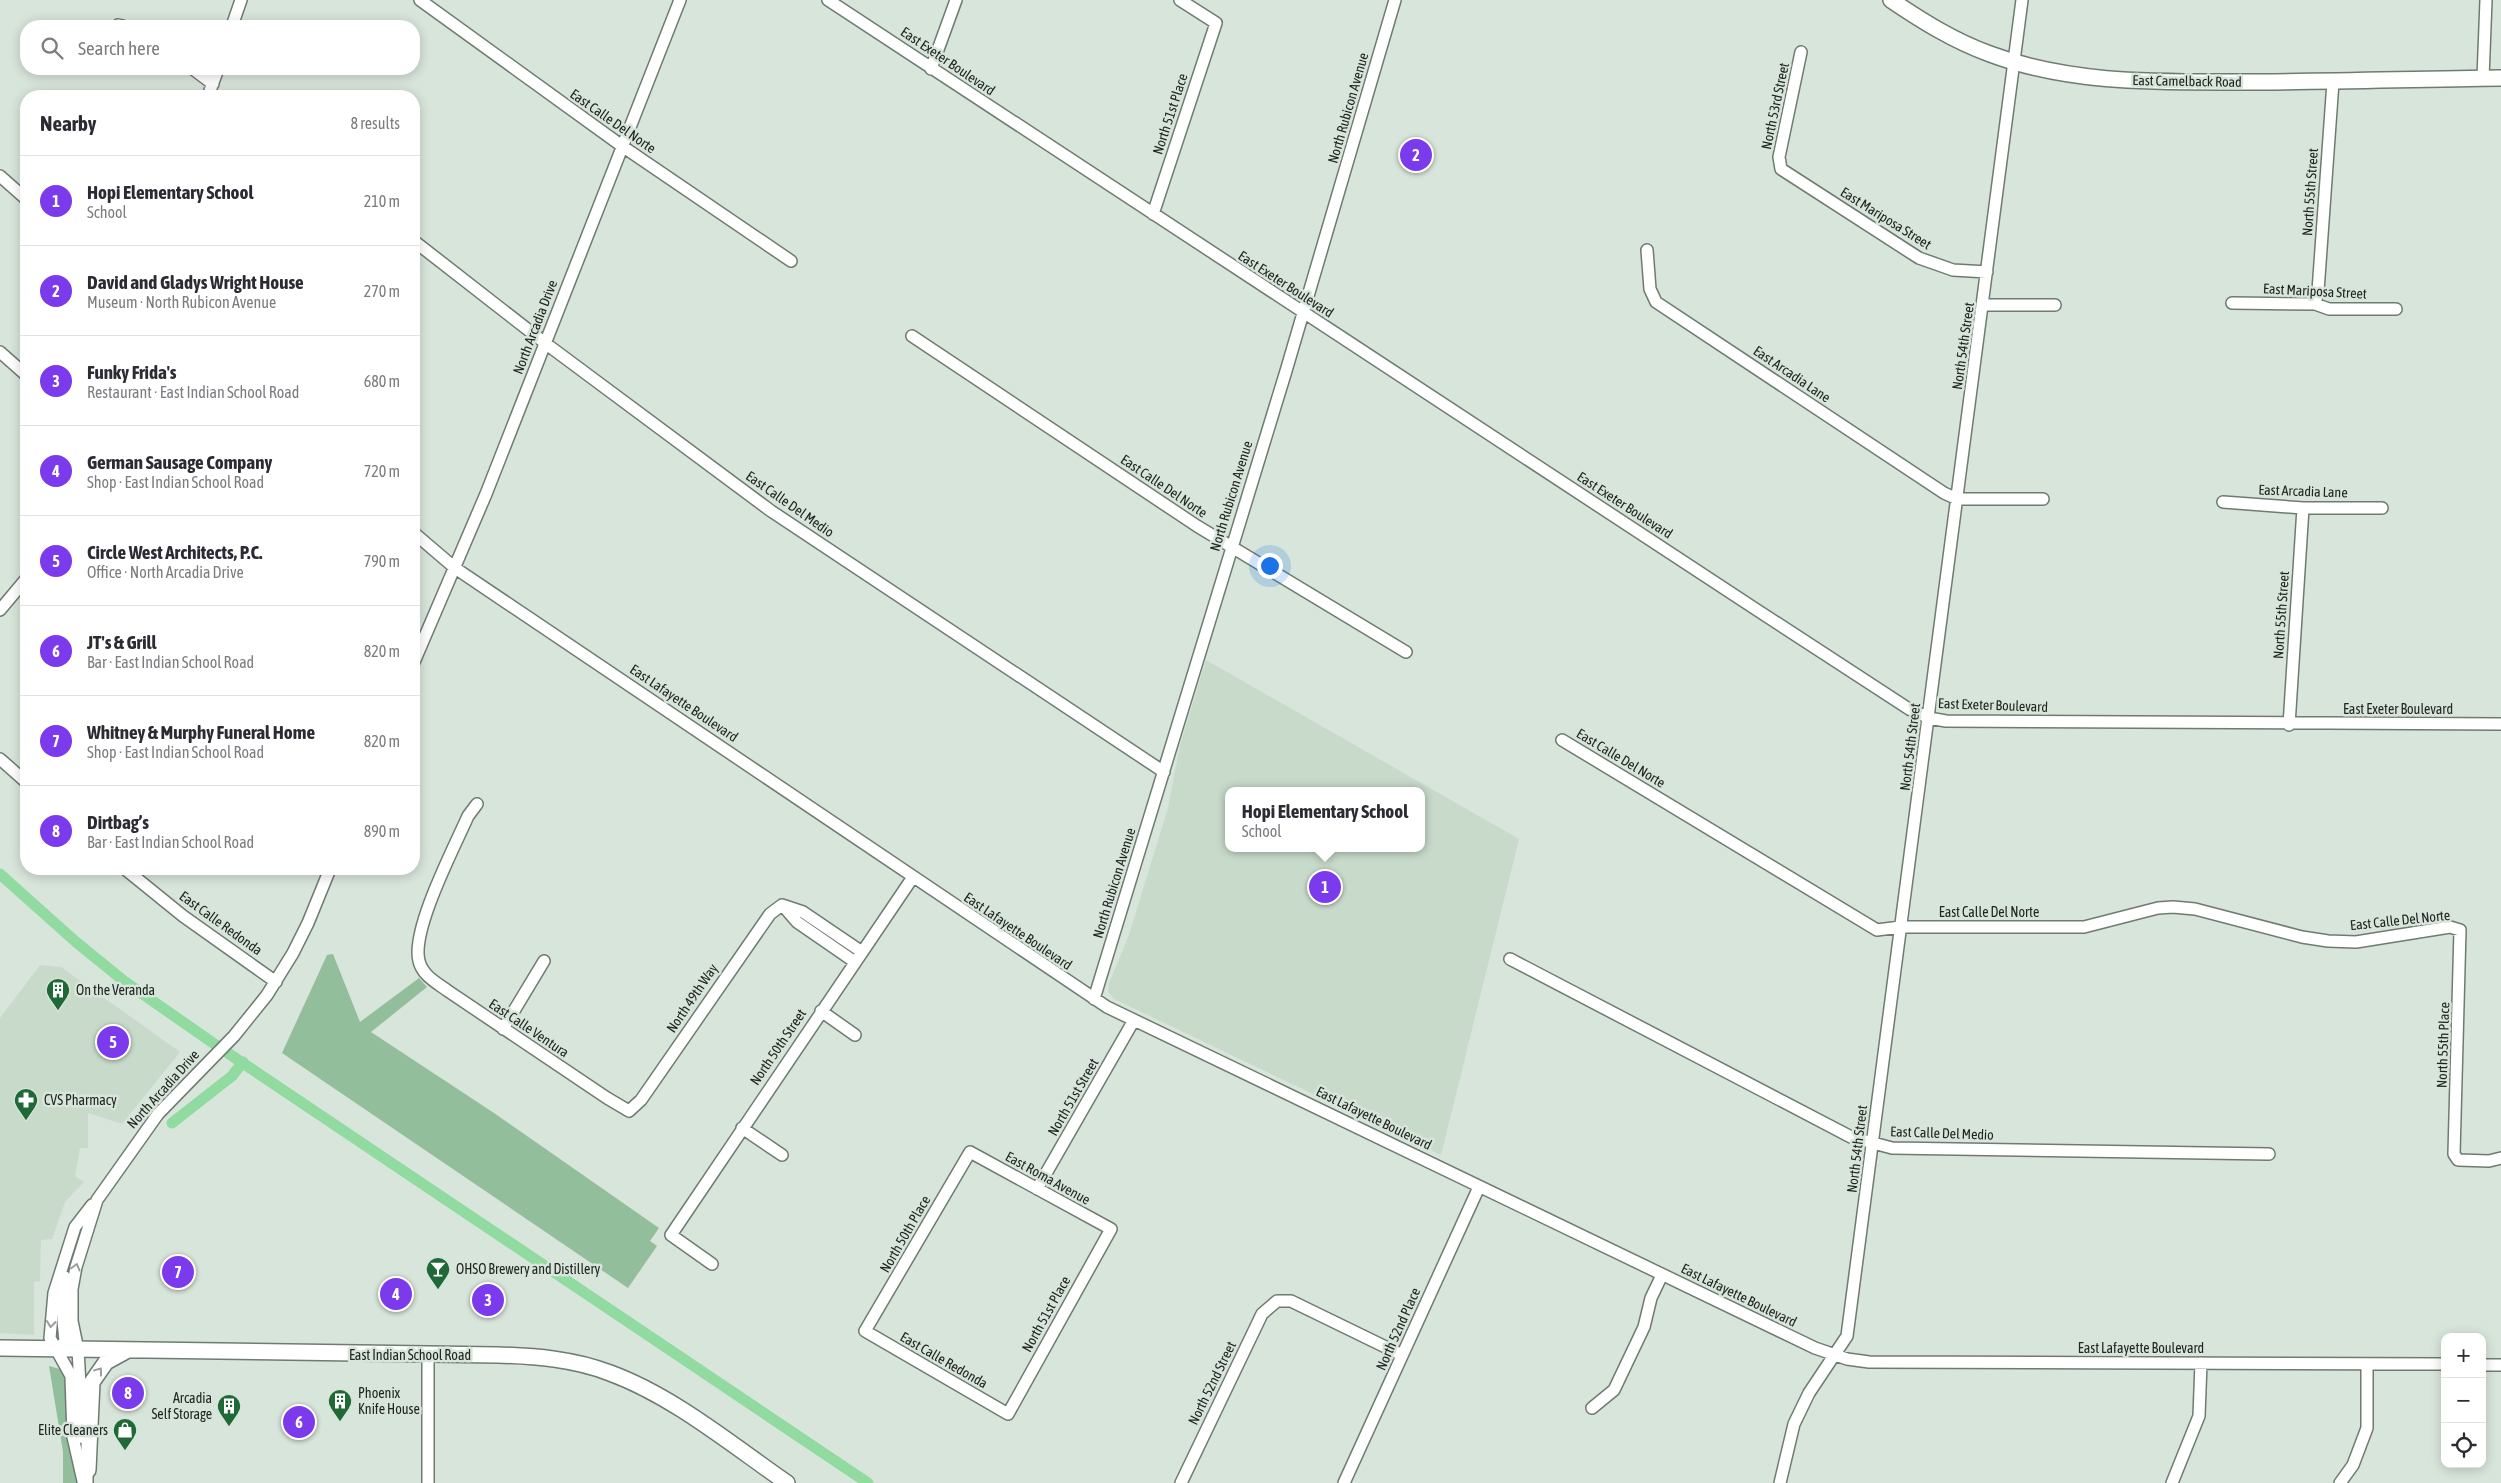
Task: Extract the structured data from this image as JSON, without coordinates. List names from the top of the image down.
{
  "streets": {
    "main road": ["East Camelback Road", "East Indian School Road"],
    "street": [
      "East Exeter Boulevard",
      "North 53rd Street",
      "North Rubicon Avenue",
      "North 51st Place",
      "East Calle Del Norte",
      "North 55th Street",
      "East Mariposa Street",
      "North Arcadia Drive",
      "North 54th Street",
      "East Arcadia Lane",
      "East Calle Del Medio",
      "East Lafayette Boulevard",
      "East Calle Redonda",
      "North 49th Way",
      "East Calle Ventura",
      "North 55th Place",
      "North 50th Street",
      "North 51st Street",
      "East Roma Avenue",
      "North 50th Place",
      "North 52nd Place",
      "North 52nd Street"
    ]
  },
  "crossings": [
    ["East Exeter Boulevard", "North Rubicon Avenue"],
    ["East Exeter Boulevard", "North 51st Place"],
    ["East Exeter Boulevard", "North 55th Street"],
    ["East Exeter Boulevard", "North 54th Street"],
    ["East Camelback Road", "North 55th Street"],
    ["East Camelback Road", "North 54th Street"],
    ["North 53rd Street", "East Mariposa Street"],
    ["North Rubicon Avenue", "East Calle Del Norte"],
    ["North Rubicon Avenue", "East Calle Del Medio"],
    ["North Rubicon Avenue", "East Lafayette Boulevard"],
    ["North 51st Place", "East Calle Redonda"],
    ["North 51st Place", "East Roma Avenue"],
    ["East Calle Del Norte", "North Arcadia Drive"],
    ["East Calle Del Norte", "North 54th Street"],
    ["East Calle Del Norte", "North 55th Place"],
    ["North 55th Street", "East Mariposa Street"],
    ["North 55th Street", "East Arcadia Lane"],
    ["East Mariposa Street", "North 54th Street"],
    ["North Arcadia Drive", "East Calle Del Medio"],
    ["North Arcadia Drive", "East Lafayette Boulevard"],
    ["North Arcadia Drive", "East Calle Redonda"],
    ["North Arcadia Drive", "East Indian School Road"],
    ["North 54th Street", "East Arcadia Lane"],
    ["North 54th Street", "East Calle Del Medio"],
    ["North 54th Street", "East Lafayette Boulevard"],
    ["East Lafayette Boulevard", "North 50th Street"],
    ["East Lafayette Boulevard", "North 51st Street"],
    ["East Lafayette Boulevard", "North 52nd Place"],
    ["East Calle Redonda", "North 50th Place"],
    ["North 49th Way", "East Calle Ventura"],
    ["North 49th Way", "North 50th Street"],
    ["North 51st Street", "East Roma Avenue"],
    ["East Roma Avenue", "North 50th Place"],
    ["North 52nd Place", "North 52nd Street"]
  ],
  "places": {
    "building": ["On the Veranda", "Phoenix Knife House", "Arcadia Self Storage"],
    "pharmacy": ["CVS Pharmacy"],
    "bar": ["OHSO Brewery and Distillery"],
    "shop": ["Elite Cleaners"]
  },
  "page": {
    "search": "Search here",
    "heading": ["Nearby", "8 results"],
    "pins": [
      "2",
      "1",
      "5",
      "7",
      "4",
      "3",
      "8",
      "6"
    ],
    "list": [
      {
        "mark": "1",
        "name": "Hopi Elementary School",
        "note": "School",
        "value": "210 m"
      },
      {
        "mark": "2",
        "name": "David and Gladys Wright House",
        "note": "Museum · North Rubicon Avenue",
        "value": "270 m"
      },
      {
        "mark": "3",
        "name": "Funky Frida's",
        "note": "Restaurant · East Indian School Road",
        "value": "680 m"
      },
      {
        "mark": "4",
        "name": "German Sausage Company",
        "note": "Shop · East Indian School Road",
        "value": "720 m"
      },
      {
        "mark": "5",
        "name": "Circle West Architects, P.C.",
        "note": "Office · North Arcadia Drive",
        "value": "790 m"
      },
      {
        "mark": "6",
        "name": "JT's & Grill",
        "note": "Bar · East Indian School Road",
        "value": "820 m"
      },
      {
        "mark": "7",
        "name": "Whitney & Murphy Funeral Home",
        "note": "Shop · East Indian School Road",
        "value": "820 m"
      },
      {
        "mark": "8",
        "name": "Dirtbag’s",
        "note": "Bar · East Indian School Road",
        "value": "890 m"
      }
    ],
    "popup": ["Hopi Elementary School", "School"],
    "map_buttons": ["+", "−"]
  }
}
